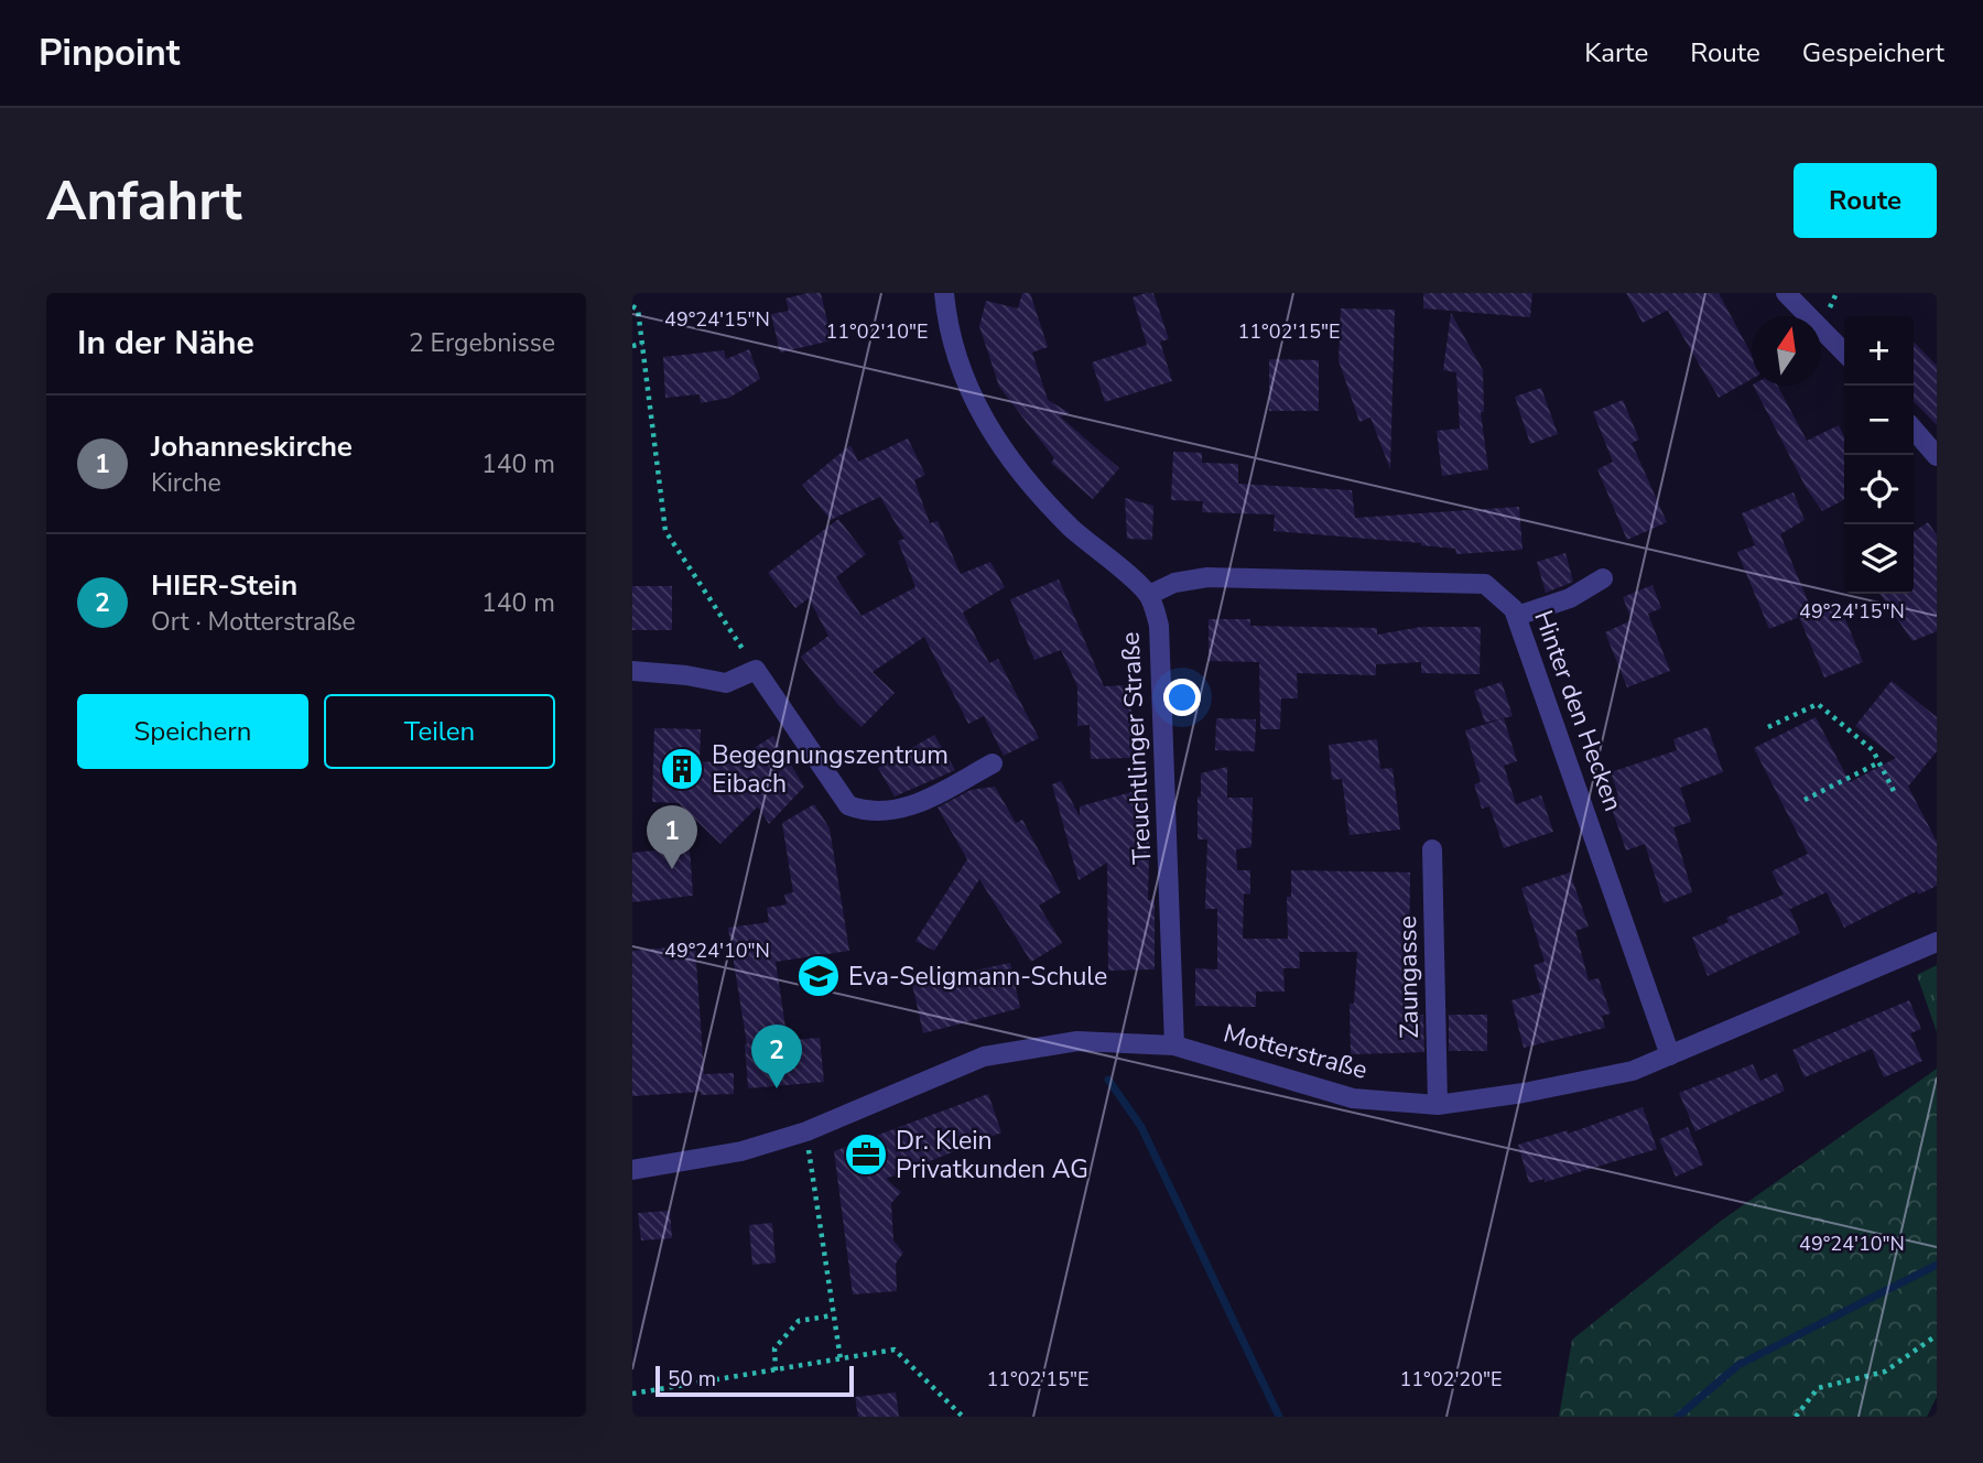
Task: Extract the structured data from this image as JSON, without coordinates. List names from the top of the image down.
{
  "streets": {
    "street": [
      "Hinter den Hecken",
      "Treuchtlinger Straße",
      "Zaungasse",
      "Motterstraße"
    ]
  },
  "crossings": [
    ["Hinter den Hecken", "Treuchtlinger Straße"],
    ["Hinter den Hecken", "Motterstraße"],
    ["Treuchtlinger Straße", "Motterstraße"],
    ["Zaungasse", "Motterstraße"]
  ],
  "places": {
    "building": ["Begegnungszentrum Eibach"],
    "school or university": ["Eva-Seligmann-Schule"],
    "office": ["Dr. Klein Privatkunden AG"]
  },
  "scale_bar": "50 m",
  "north": "top",
  "page": {
    "header": "Pinpoint",
    "nav": ["Karte", "Route", "Gespeichert"],
    "buttons": [
      "Route",
      ["Speichern", "Teilen"]
    ],
    "title": "Anfahrt",
    "heading": ["In der Nähe", "2 Ergebnisse"],
    "map_buttons": ["+", "−"],
    "list": [
      {
        "mark": "1",
        "name": "Johanneskirche",
        "note": "Kirche",
        "value": "140 m"
      },
      {
        "mark": "2",
        "name": "HIER-Stein",
        "note": "Ort · Motterstraße",
        "value": "140 m"
      }
    ],
    "pins": ["1", "2"],
    "scale": "50 m"
  },
  "coordinates": [
    "49°24'15\"N",
    "11°02'15\"E",
    "11°02'10\"E",
    "49°24'10\"N",
    "11°02'20\"E"
  ]
}
